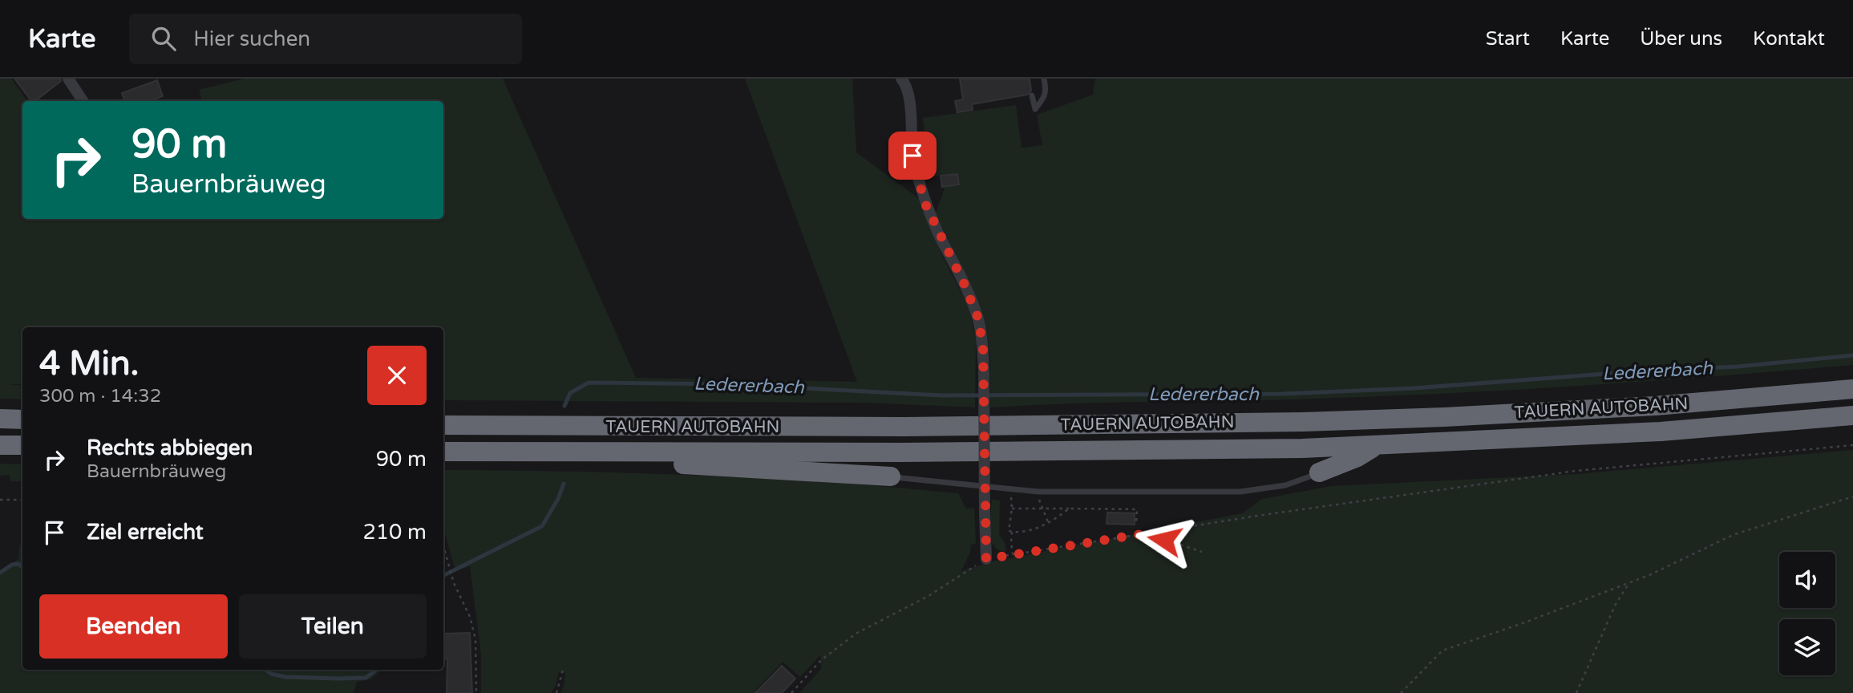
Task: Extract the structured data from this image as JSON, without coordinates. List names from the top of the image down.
{
  "streets": {
    "highway": ["TAUERN AUTOBAHN"]
  },
  "water": ["Ledererbach"],
  "page": {
    "header": "Karte",
    "search": "Hier suchen",
    "nav": [
      "Start",
      "Karte",
      "Über uns",
      "Kontakt"
    ],
    "turn": ["90 m", "Bauernbräuweg"],
    "heading": ["4 Min.", "300 m · 14:32"],
    "list": [
      {
        "name": "Rechts abbiegen",
        "note": "Bauernbräuweg",
        "value": "90 m"
      },
      {
        "name": "Ziel erreicht",
        "value": "210 m"
      }
    ],
    "buttons": ["Beenden", "Teilen"]
  }
}
